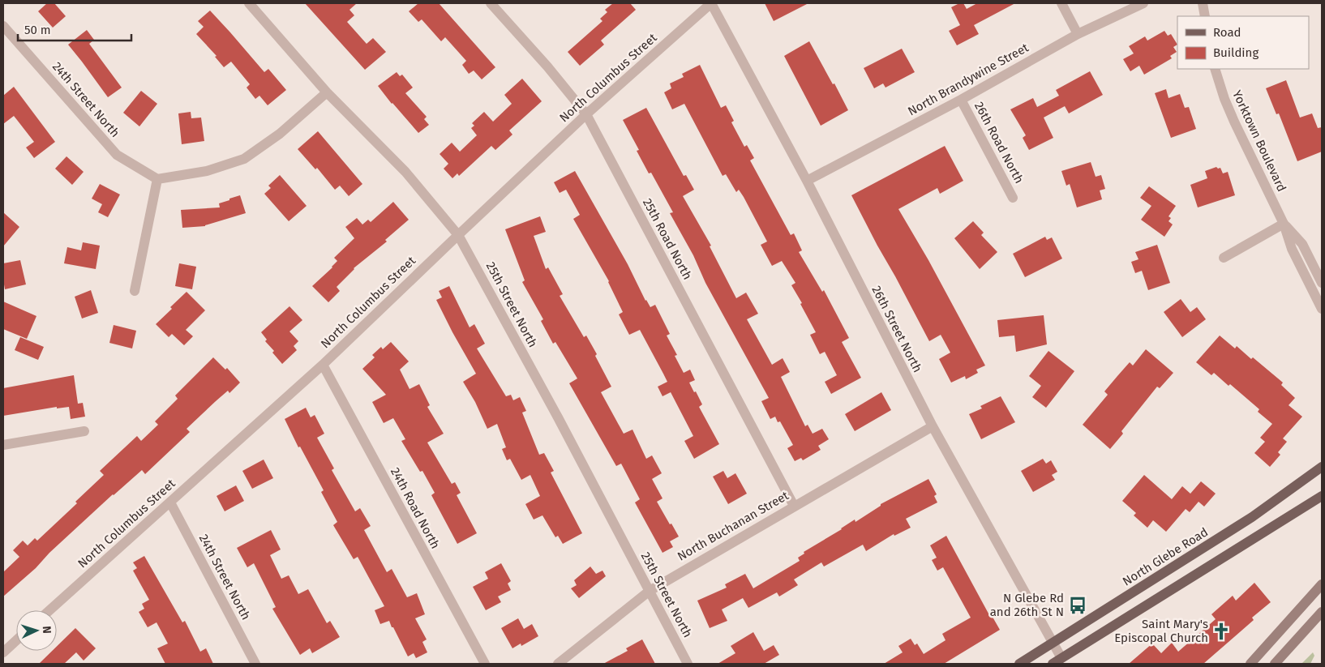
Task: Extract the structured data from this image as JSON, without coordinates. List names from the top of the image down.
{
  "streets": {
    "main road": ["North Glebe Road"],
    "street": [
      "North Columbus Street",
      "North Brandywine Street",
      "24th Street North",
      "Yorktown Boulevard",
      "26th Road North",
      "25th Road North",
      "25th Street North",
      "26th Street North",
      "24th Road North",
      "North Buchanan Street"
    ]
  },
  "crossings": [
    ["North Columbus Street", "24th Street North"],
    ["North Columbus Street", "25th Road North"],
    ["North Columbus Street", "25th Street North"],
    ["North Columbus Street", "26th Street North"],
    ["North Columbus Street", "24th Road North"],
    ["North Brandywine Street", "26th Road North"],
    ["North Brandywine Street", "26th Street North"],
    ["25th Road North", "North Buchanan Street"],
    ["25th Street North", "North Buchanan Street"],
    ["26th Street North", "North Buchanan Street"],
    ["26th Street North", "North Glebe Road"]
  ],
  "places": {
    "bus stop": ["N Glebe Rd and 26th St N"],
    "church": ["Saint Mary's Episcopal Church"]
  },
  "legend": ["Road", "Building"],
  "scale_bar": "50 m",
  "north": "right"
}
